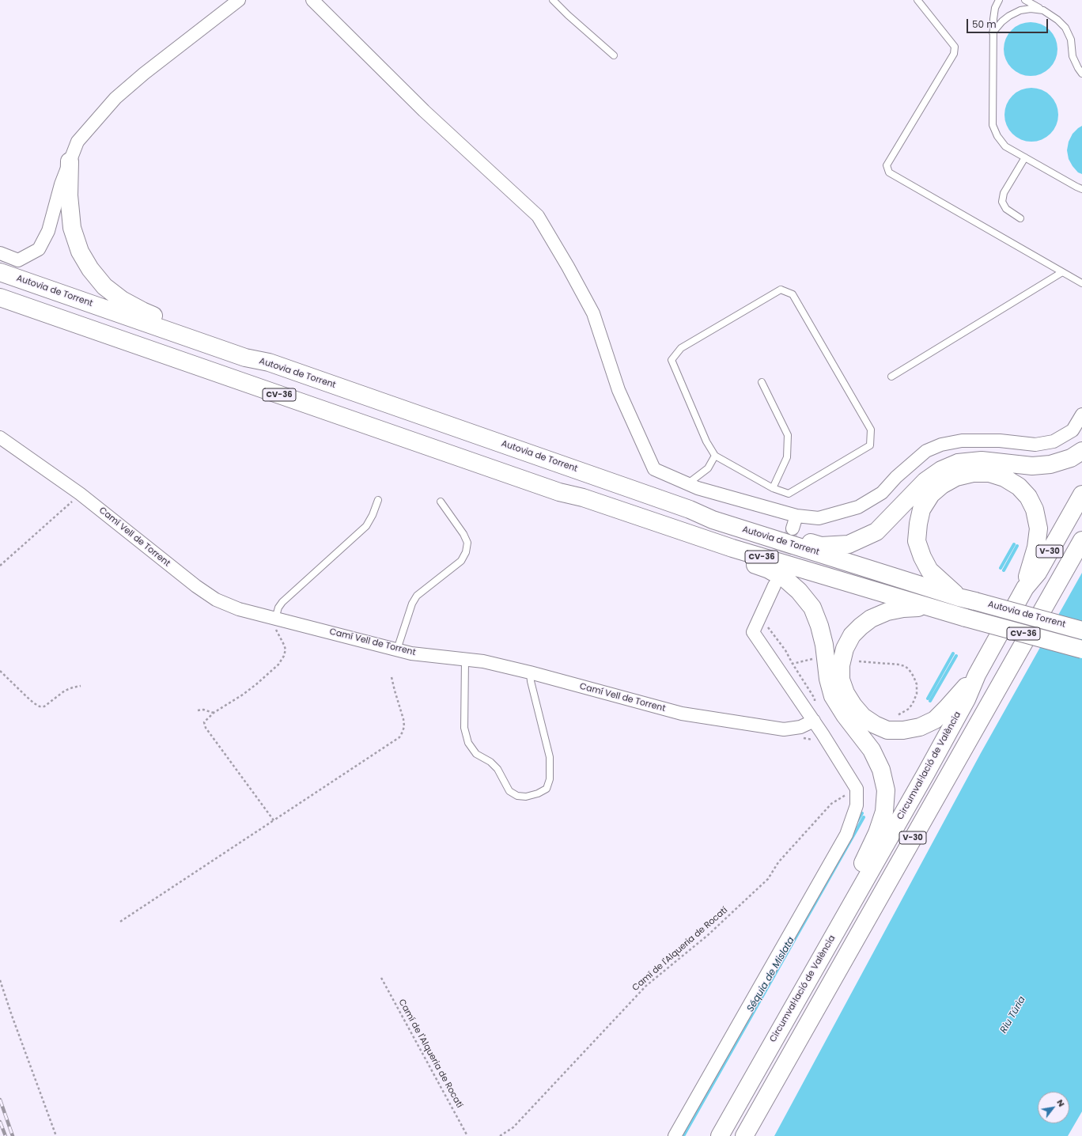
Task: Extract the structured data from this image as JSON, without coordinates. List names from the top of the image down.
{
  "streets": {
    "highway": [
      "Autovia de Torrent",
      "CV-36",
      "V-30",
      "Circumval·lació de València"
    ],
    "street": ["Camí Vell de Torrent"],
    "path": ["Camí de l'Alqueria de Rocatí"]
  },
  "water": ["Séquia de Mislata", "Riu Túria"],
  "scale_bar": "50 m",
  "north": "top right"
}
